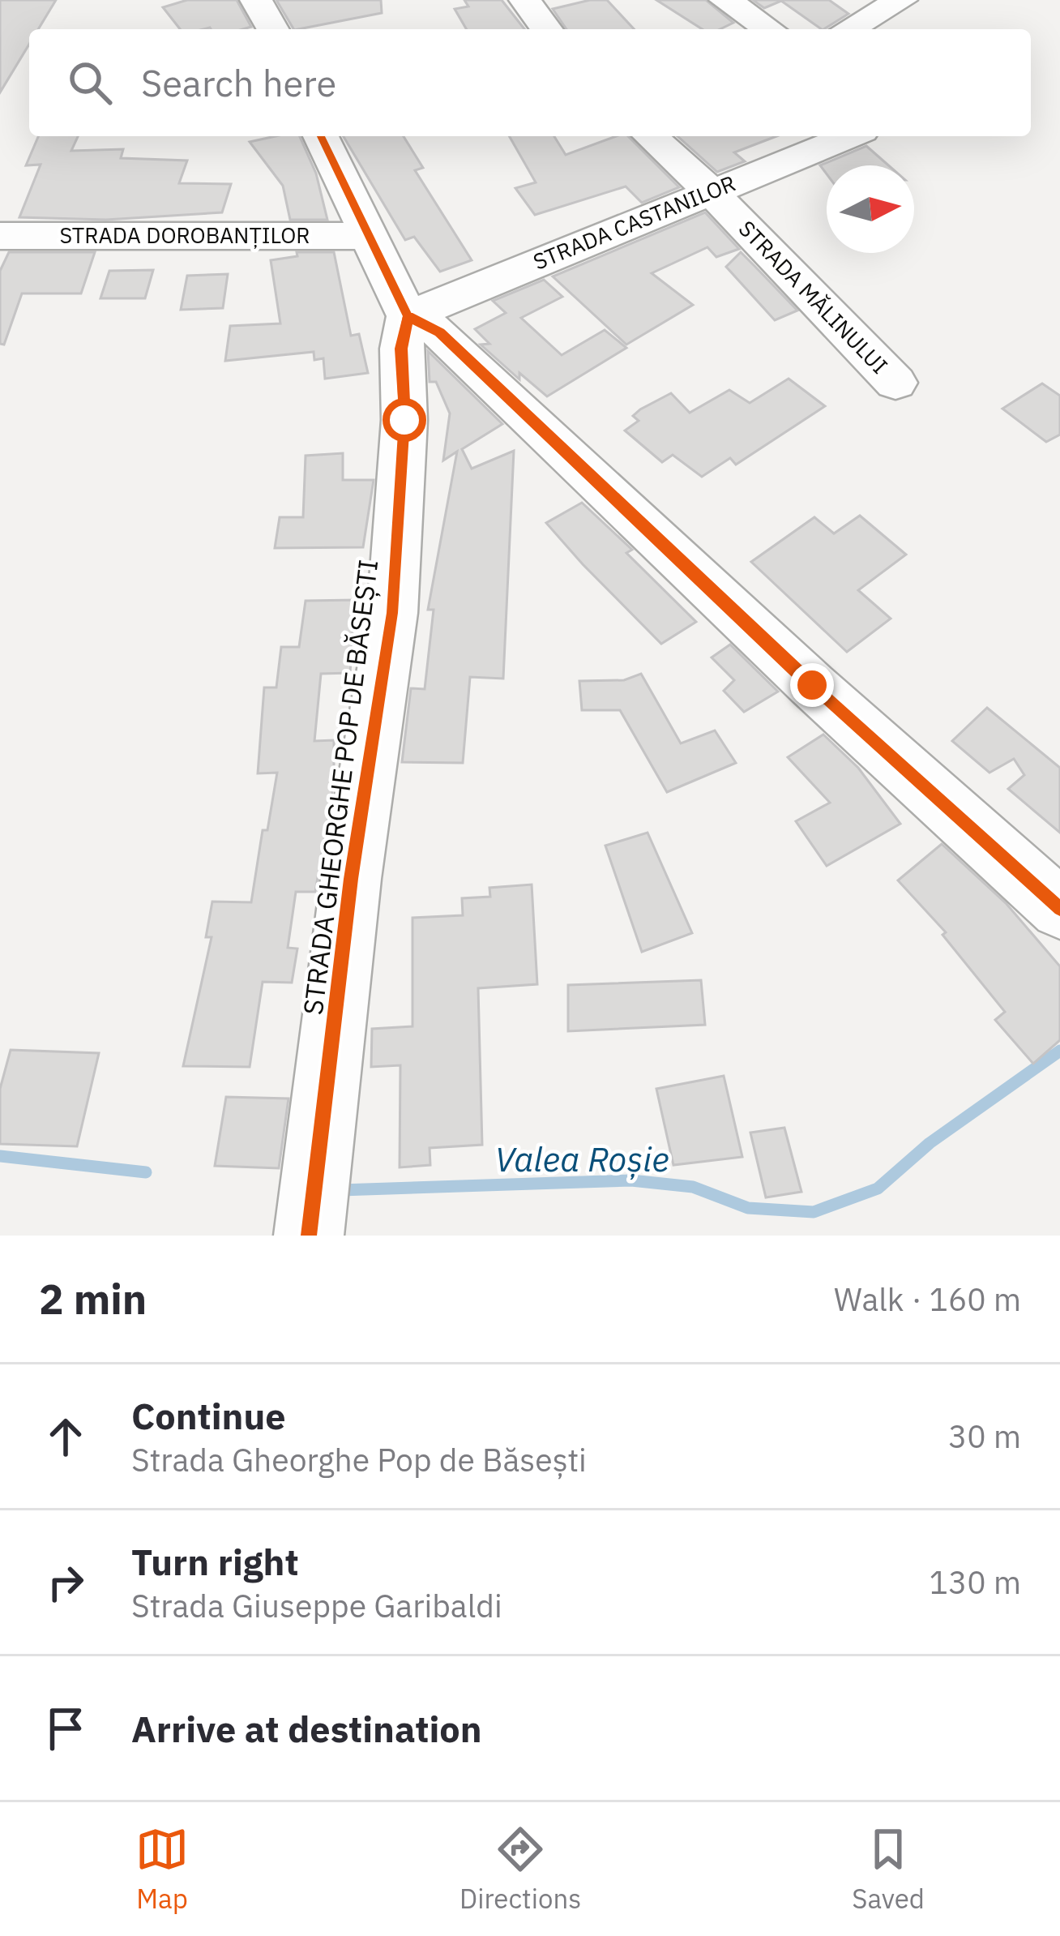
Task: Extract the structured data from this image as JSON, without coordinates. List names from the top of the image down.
{
  "streets": {
    "street": [
      "STRADA CASTANILOR",
      "STRADA DOROBANȚILOR",
      "STRADA MĂLINULUI",
      "STRADA GHEORGHE POP DE BĂSEȘTI"
    ]
  },
  "crossings": [
    ["STRADA CASTANILOR", "STRADA MĂLINULUI"],
    ["STRADA CASTANILOR", "STRADA GHEORGHE POP DE BĂSEȘTI"]
  ],
  "water": ["Valea Roșie"],
  "north": "right",
  "page": {
    "search": "Search here",
    "heading": ["2 min", "Walk · 160 m"],
    "list": [
      ["Continue", "Strada Gheorghe Pop de Băsești", "30 m"],
      ["Turn right", "Strada Giuseppe Garibaldi", "130 m"],
      "Arrive at destination"
    ],
    "nav": ["Map", "Directions", "Saved"]
  }
}
